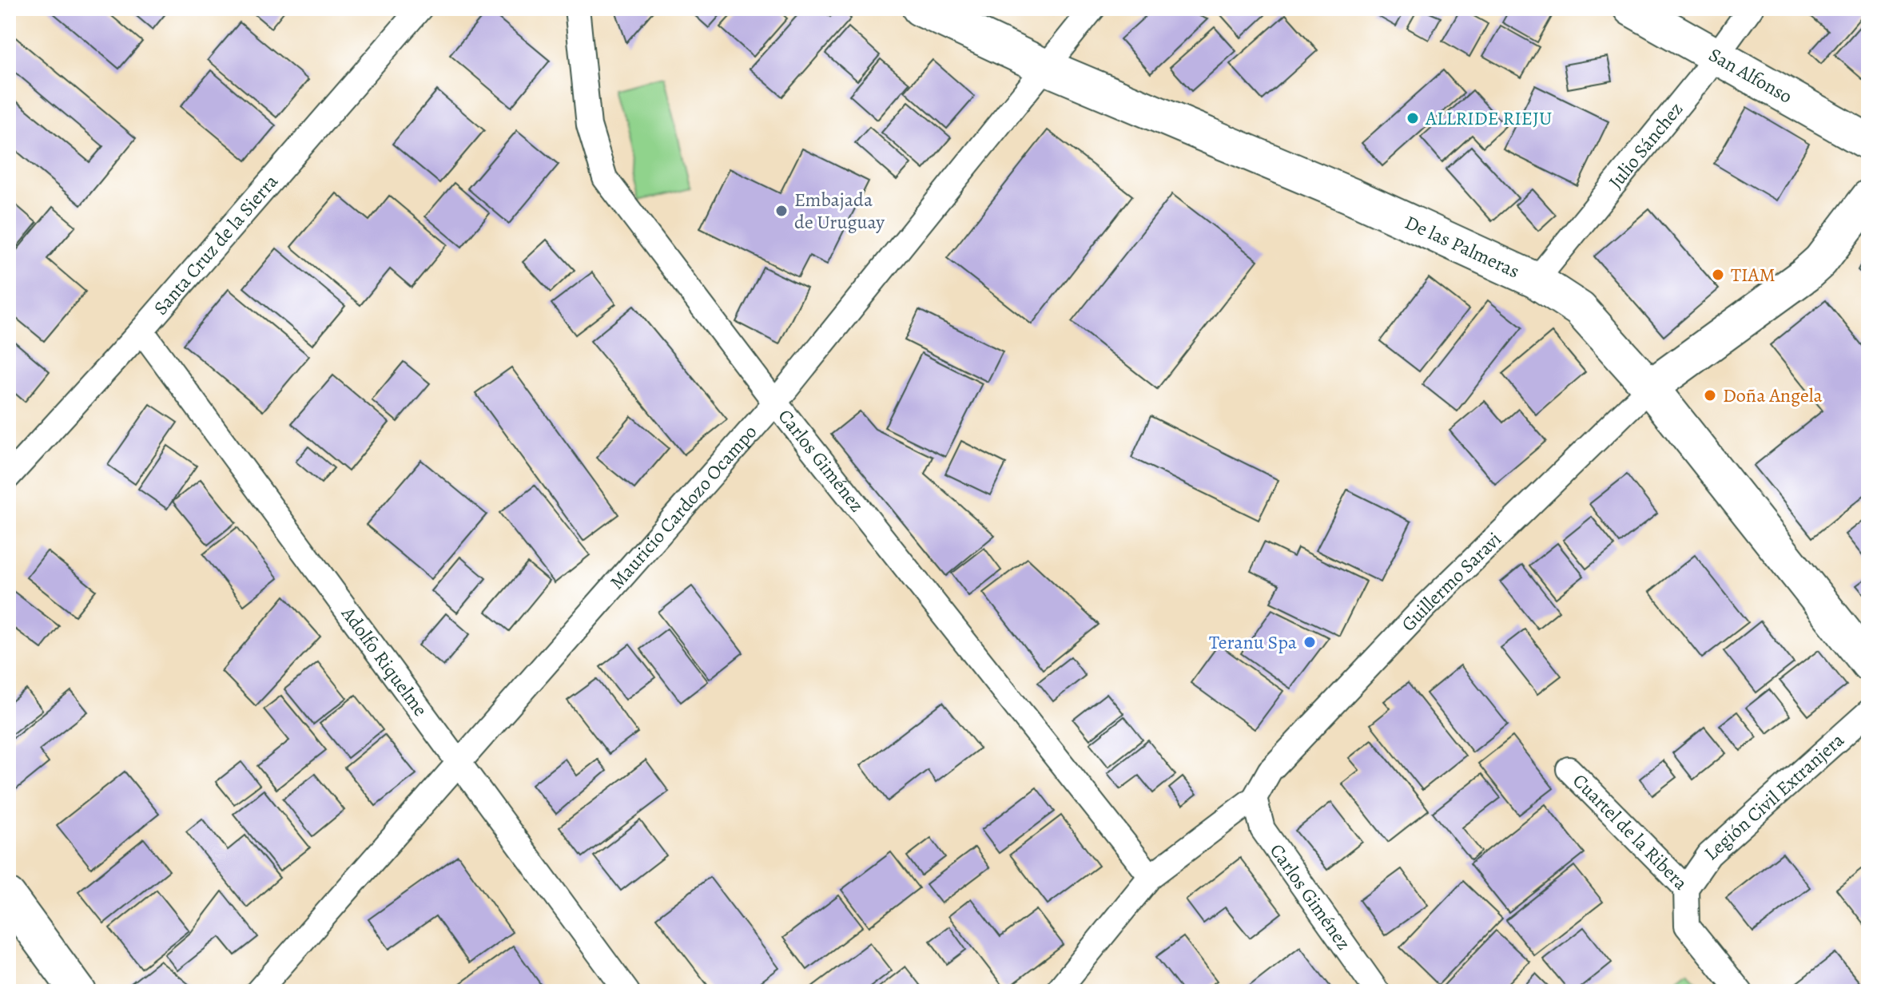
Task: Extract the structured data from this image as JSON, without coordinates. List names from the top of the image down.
{
  "streets": {
    "main road": ["San Alfonso", "De las Palmeras", "Guillermo Saravi"],
    "street": [
      "Julio Sánchez",
      "Santa Cruz de la Sierra",
      "Carlos Giménez",
      "Mauricio Cardozo Ocampo",
      "Adolfo Riquelme",
      "Legión Civil Extranjera",
      "Cuartel de la Ribera"
    ]
  },
  "crossings": [
    ["San Alfonso", "Julio Sánchez"],
    ["Julio Sánchez", "De las Palmeras"],
    ["Santa Cruz de la Sierra", "Adolfo Riquelme"],
    ["De las Palmeras", "Mauricio Cardozo Ocampo"],
    ["De las Palmeras", "Guillermo Saravi"],
    ["Carlos Giménez", "Mauricio Cardozo Ocampo"],
    ["Carlos Giménez", "Guillermo Saravi"],
    ["Mauricio Cardozo Ocampo", "Adolfo Riquelme"],
    ["Legión Civil Extranjera", "Cuartel de la Ribera"]
  ],
  "places": [
    "ALLRIDE RIEJU",
    "Embajada de Uruguay",
    "TIAM",
    "Doña Angela",
    "Teranu Spa"
  ]
}
